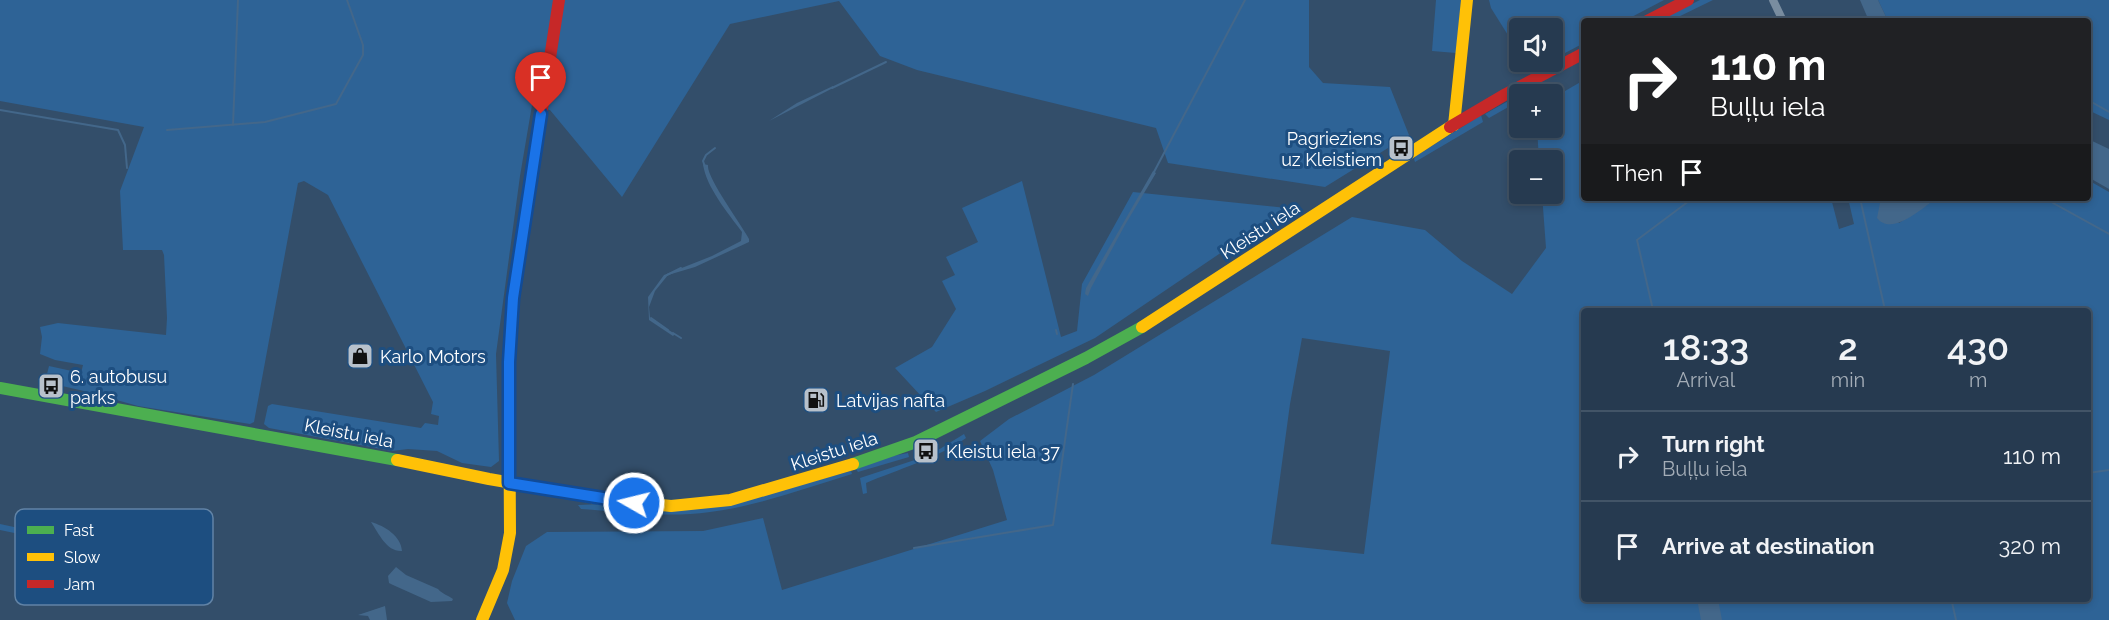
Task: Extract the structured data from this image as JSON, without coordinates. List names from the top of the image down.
{
  "streets": {
    "main road": ["Kleistu iela"]
  },
  "places": {
    "bus stop": ["Pagrieziens uz Kleistiem", "6. autobusu parks", "Kleistu iela 37"],
    "shop": ["Karlo Motors"],
    "fuel station": ["Latvijas nafta"]
  },
  "legend": ["Fast", "Slow", "Jam"],
  "page": {
    "map_buttons": ["+", "−"],
    "turn": ["110 m", "Buļļu iela"],
    "then": "Then",
    "eta": [
      "18:33",
      "Arrival",
      "2",
      "min",
      "430",
      "m"
    ],
    "list": [
      {
        "name": "Turn right",
        "note": "Buļļu iela",
        "value": "110 m"
      },
      {
        "name": "Arrive at destination",
        "value": "320 m"
      }
    ]
  }
}
